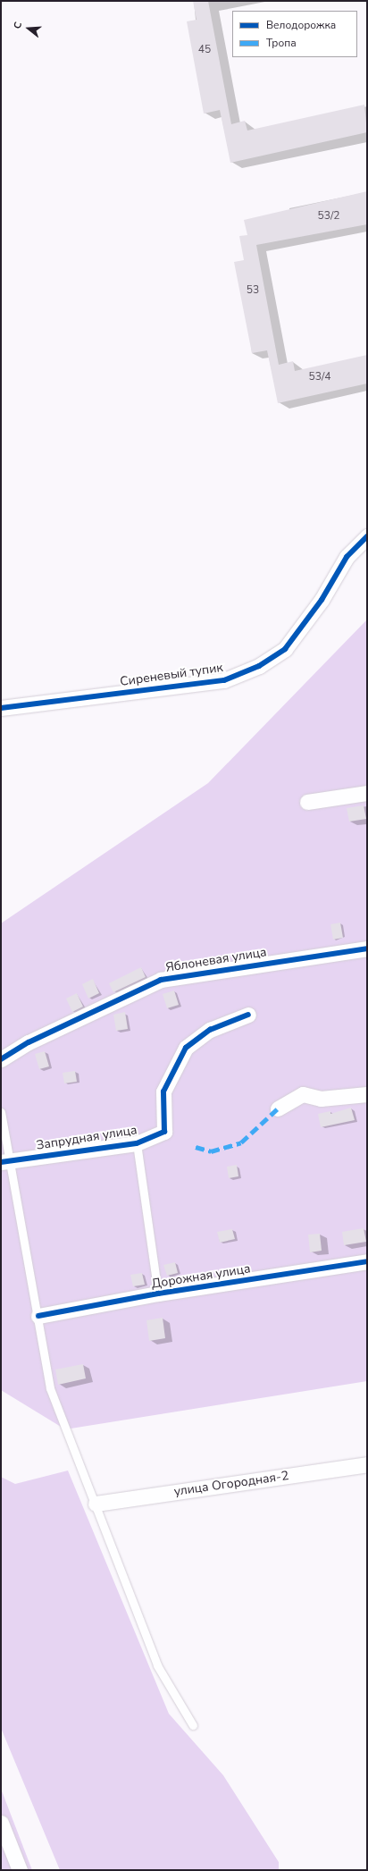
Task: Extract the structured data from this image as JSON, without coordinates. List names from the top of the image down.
{
  "streets": {
    "street": [
      "Сиреневый тупик",
      "Яблоневая улица",
      "Запрудная улица",
      "Дорожная улица",
      "улица Огородная-2"
    ]
  },
  "house_numbers": [
    "45",
    "53/2",
    "53",
    "53/4"
  ],
  "legend": ["Велодорожка", "Тропа"],
  "north": "left"
}
